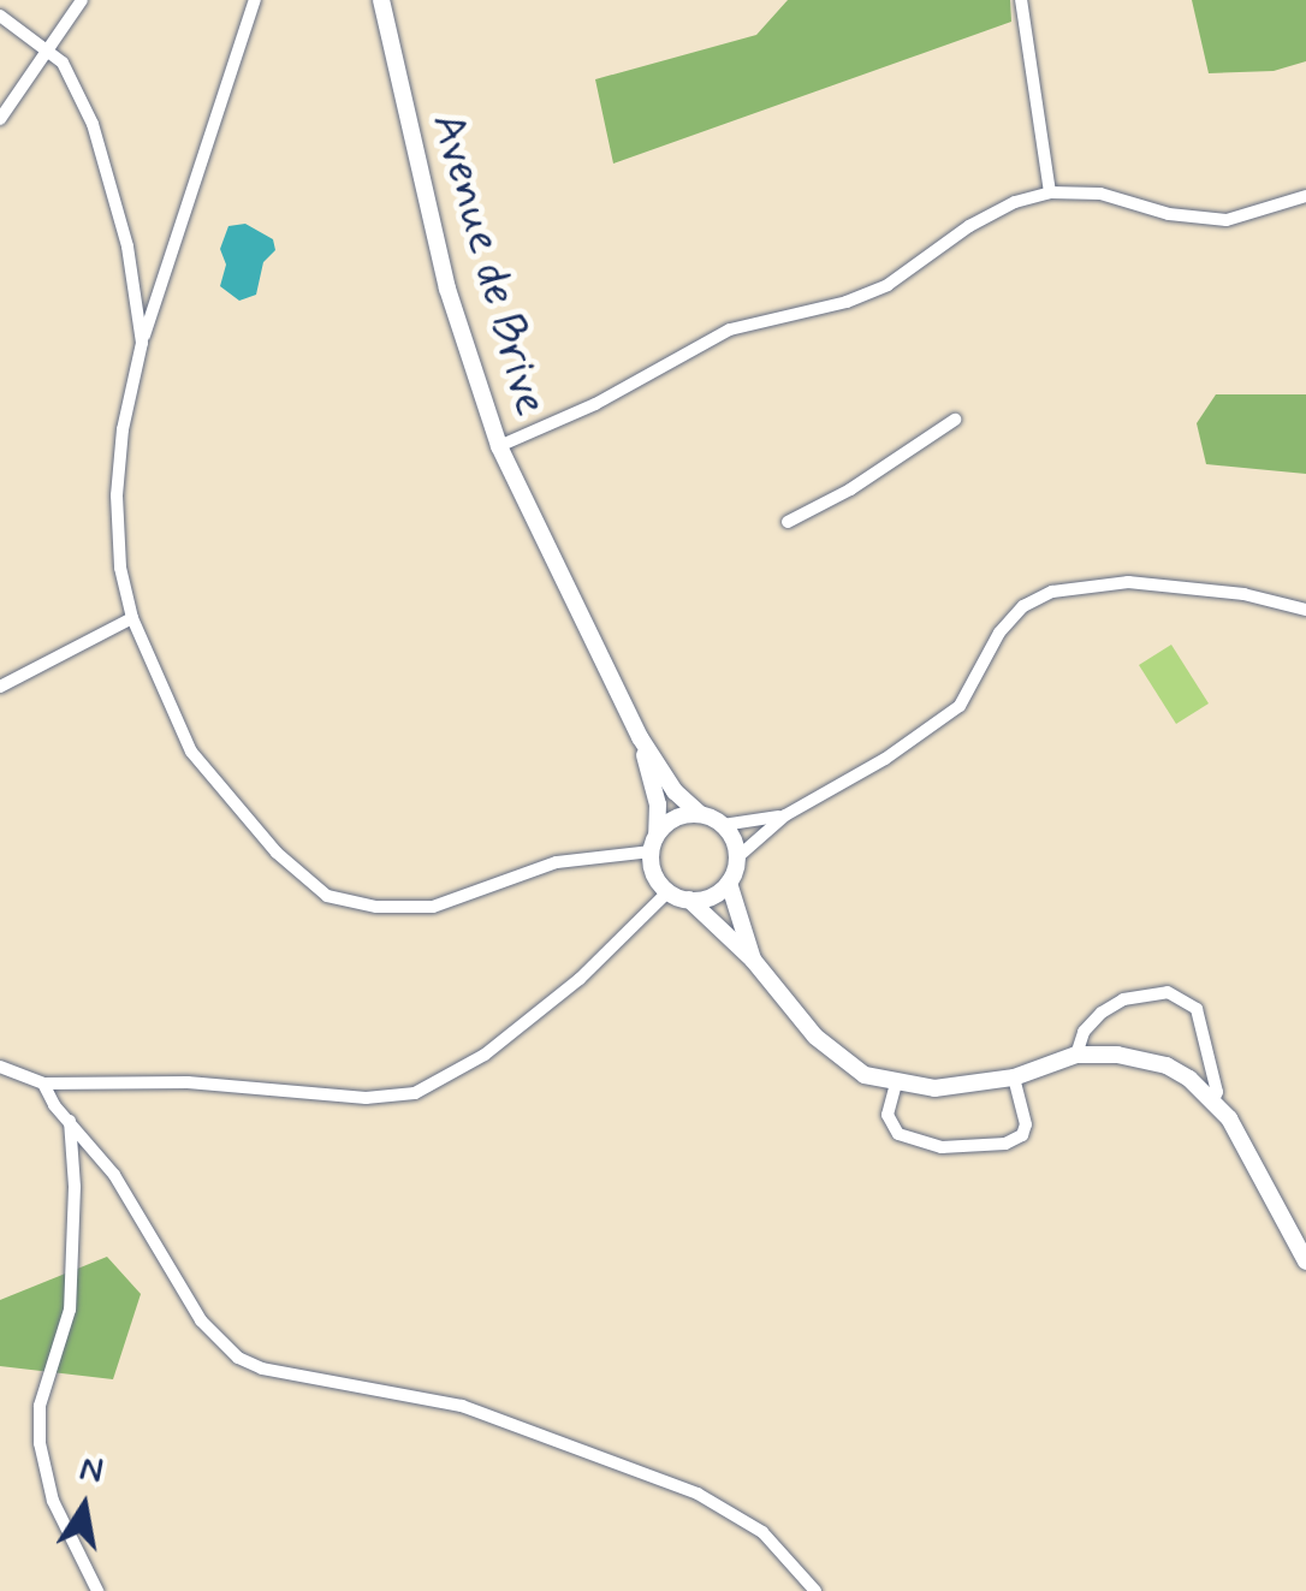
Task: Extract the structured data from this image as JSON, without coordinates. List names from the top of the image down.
{
  "streets": {
    "street": ["Avenue de Brive"]
  },
  "north": "top"
}
